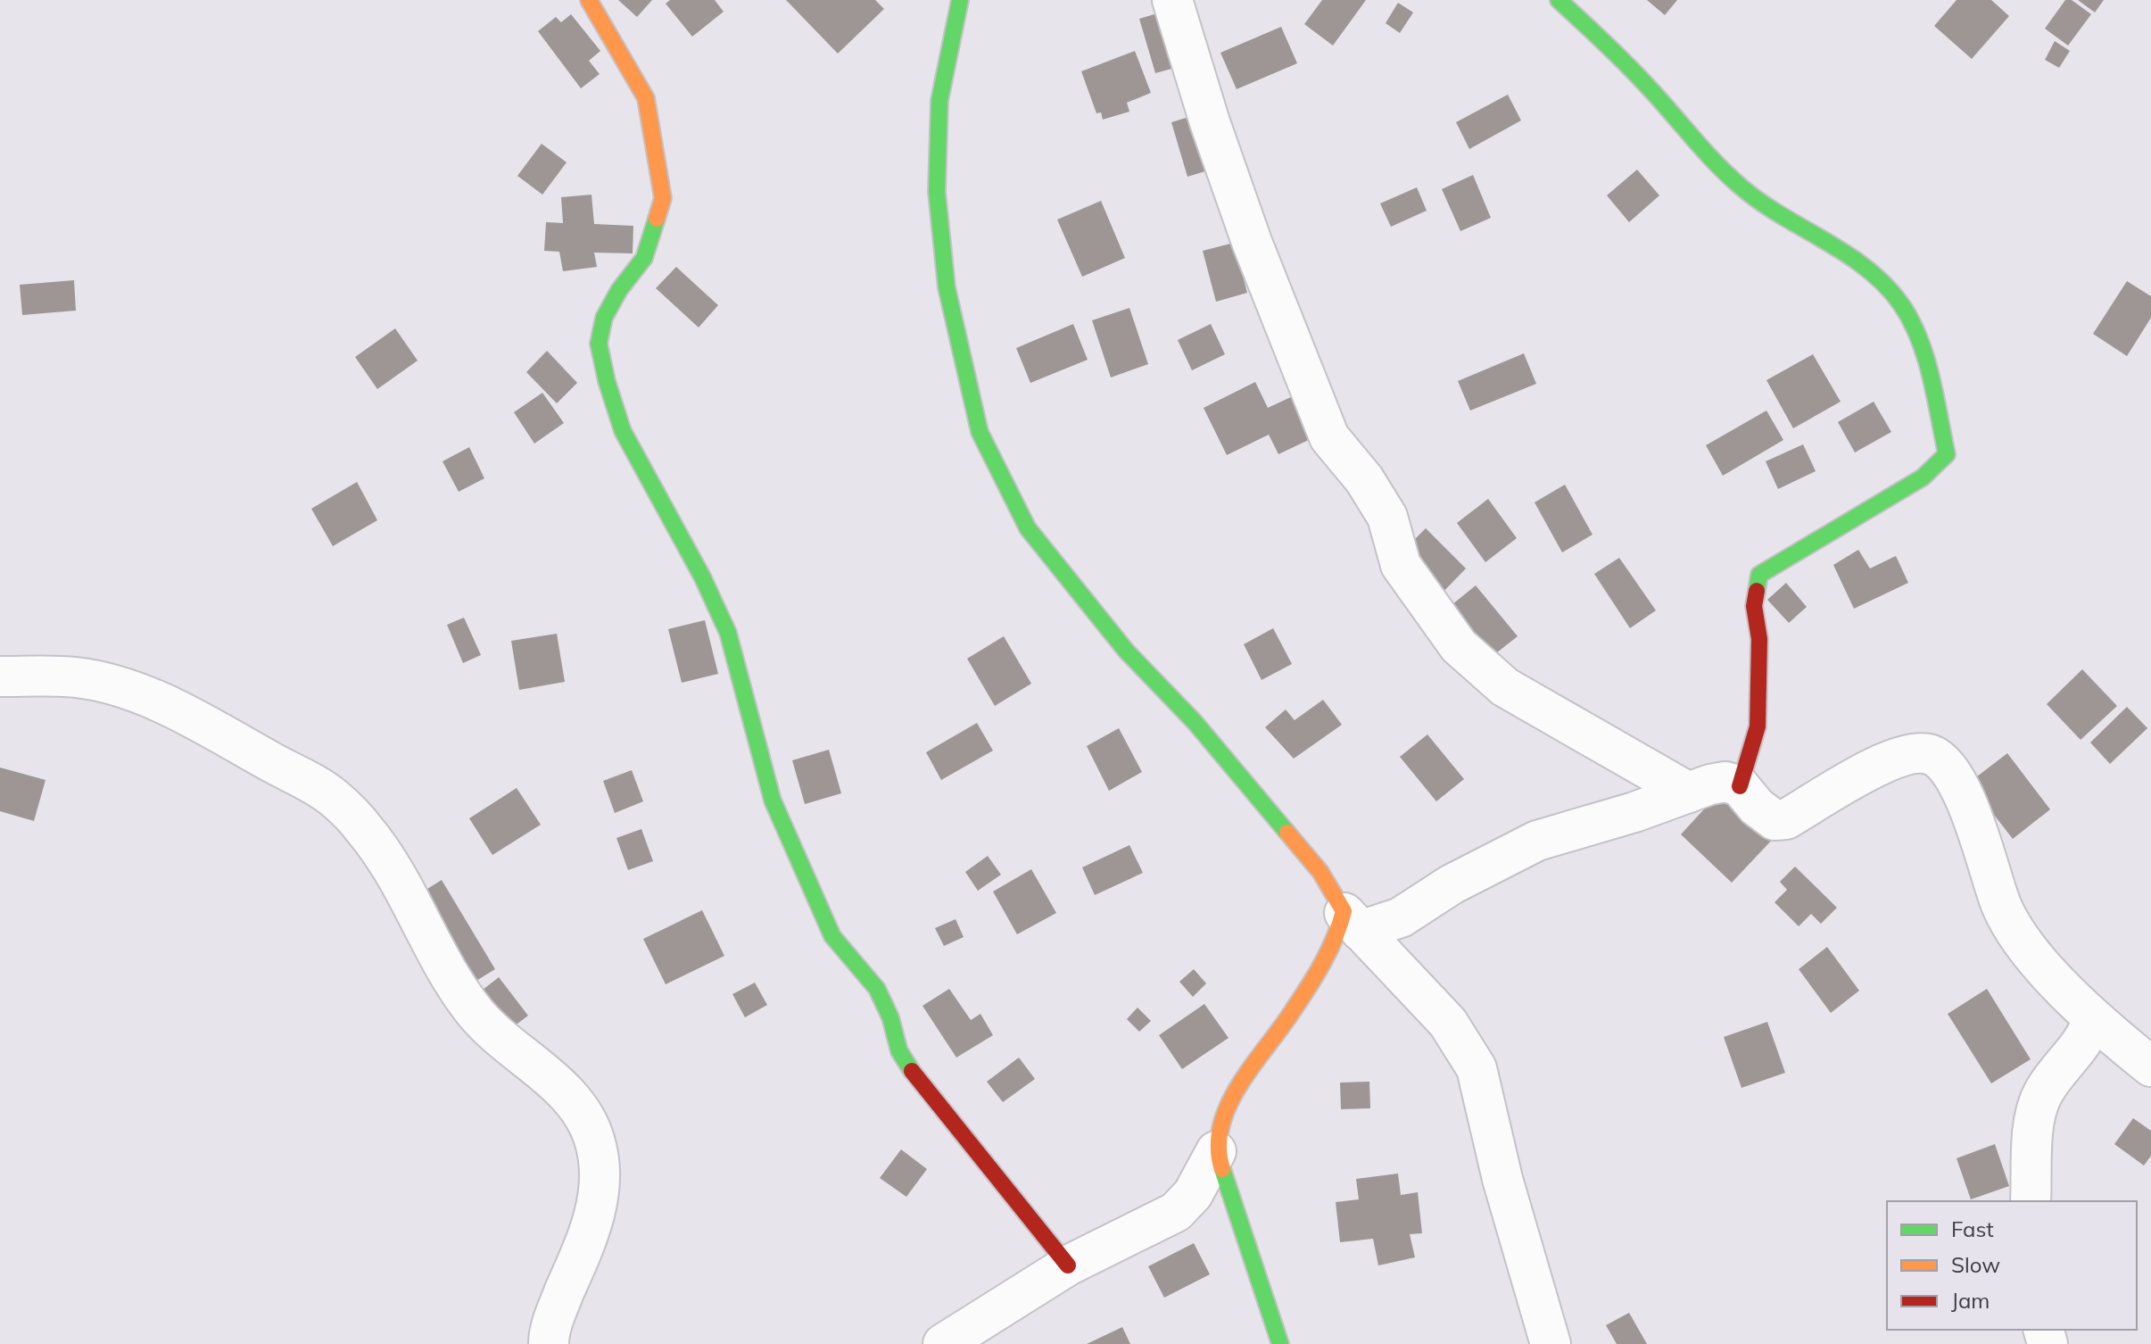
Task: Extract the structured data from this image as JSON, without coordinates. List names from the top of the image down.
{
  "legend": ["Fast", "Slow", "Jam"]
}
